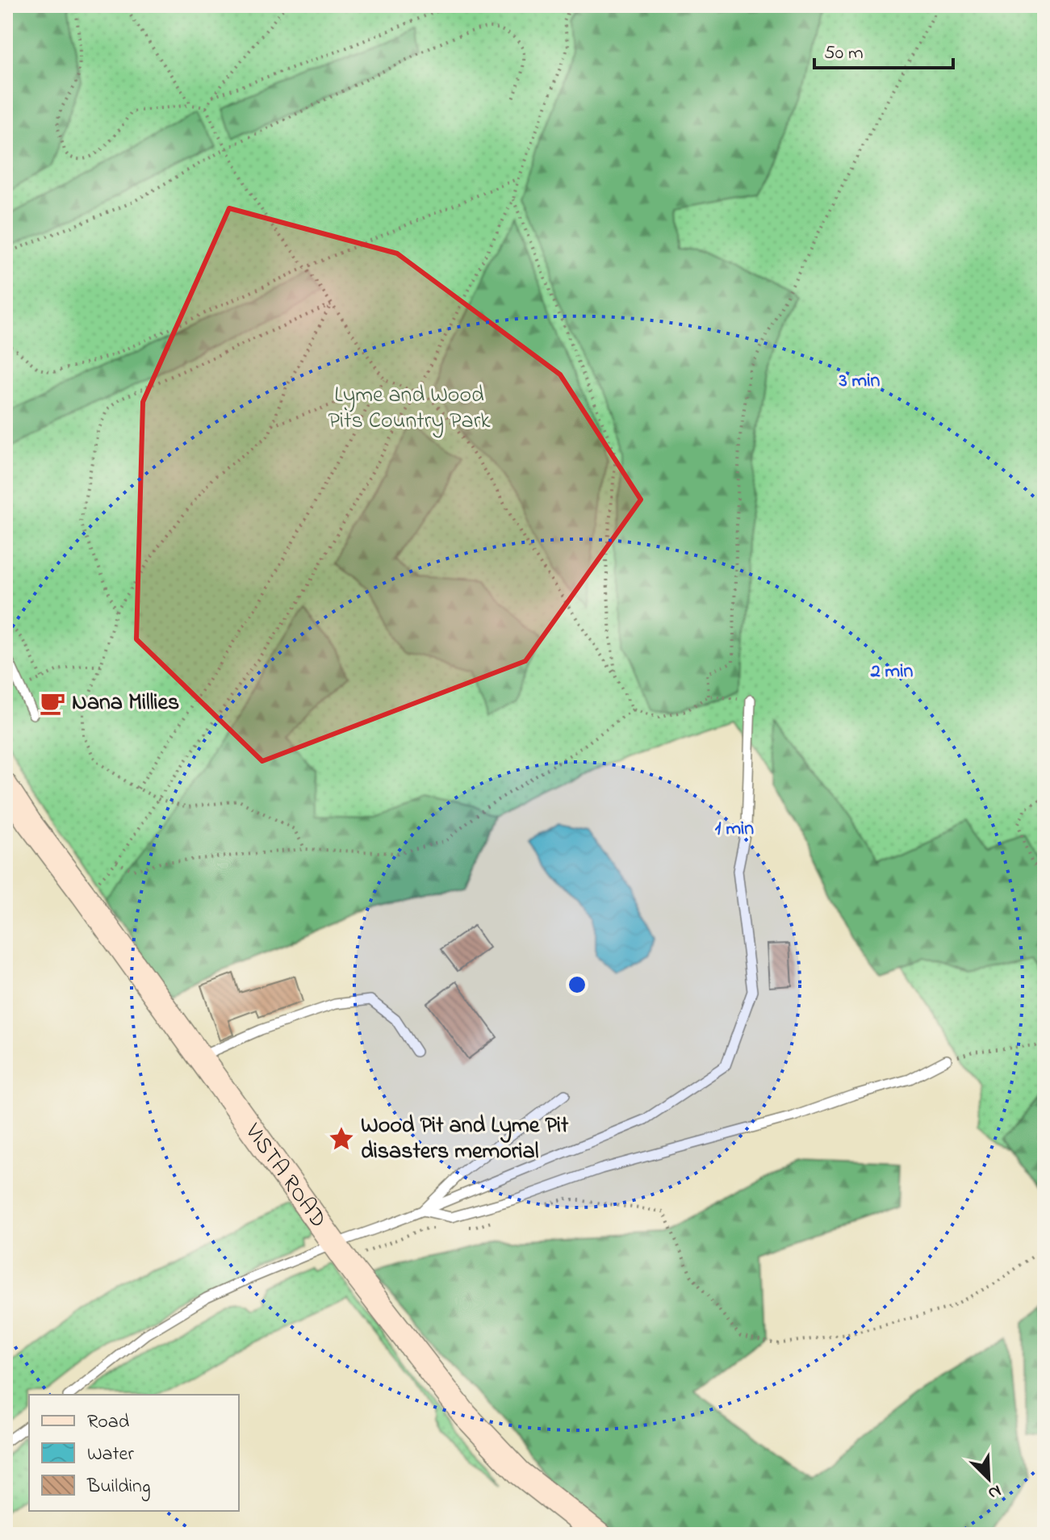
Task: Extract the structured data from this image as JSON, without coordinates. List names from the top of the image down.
{
  "streets": {
    "main road": ["VISTA ROAD"]
  },
  "parks": ["Lyme and Wood Pits Country Park"],
  "places": {
    "cafe": ["Nana Millies"],
    "place": ["Wood Pit and Lyme Pit disasters memorial"]
  },
  "legend": ["Road", "Water", "Building"],
  "scale_bar": "50 m",
  "north": "bottom right",
  "rings": ["3 min", "2 min", "1 min"]
}
